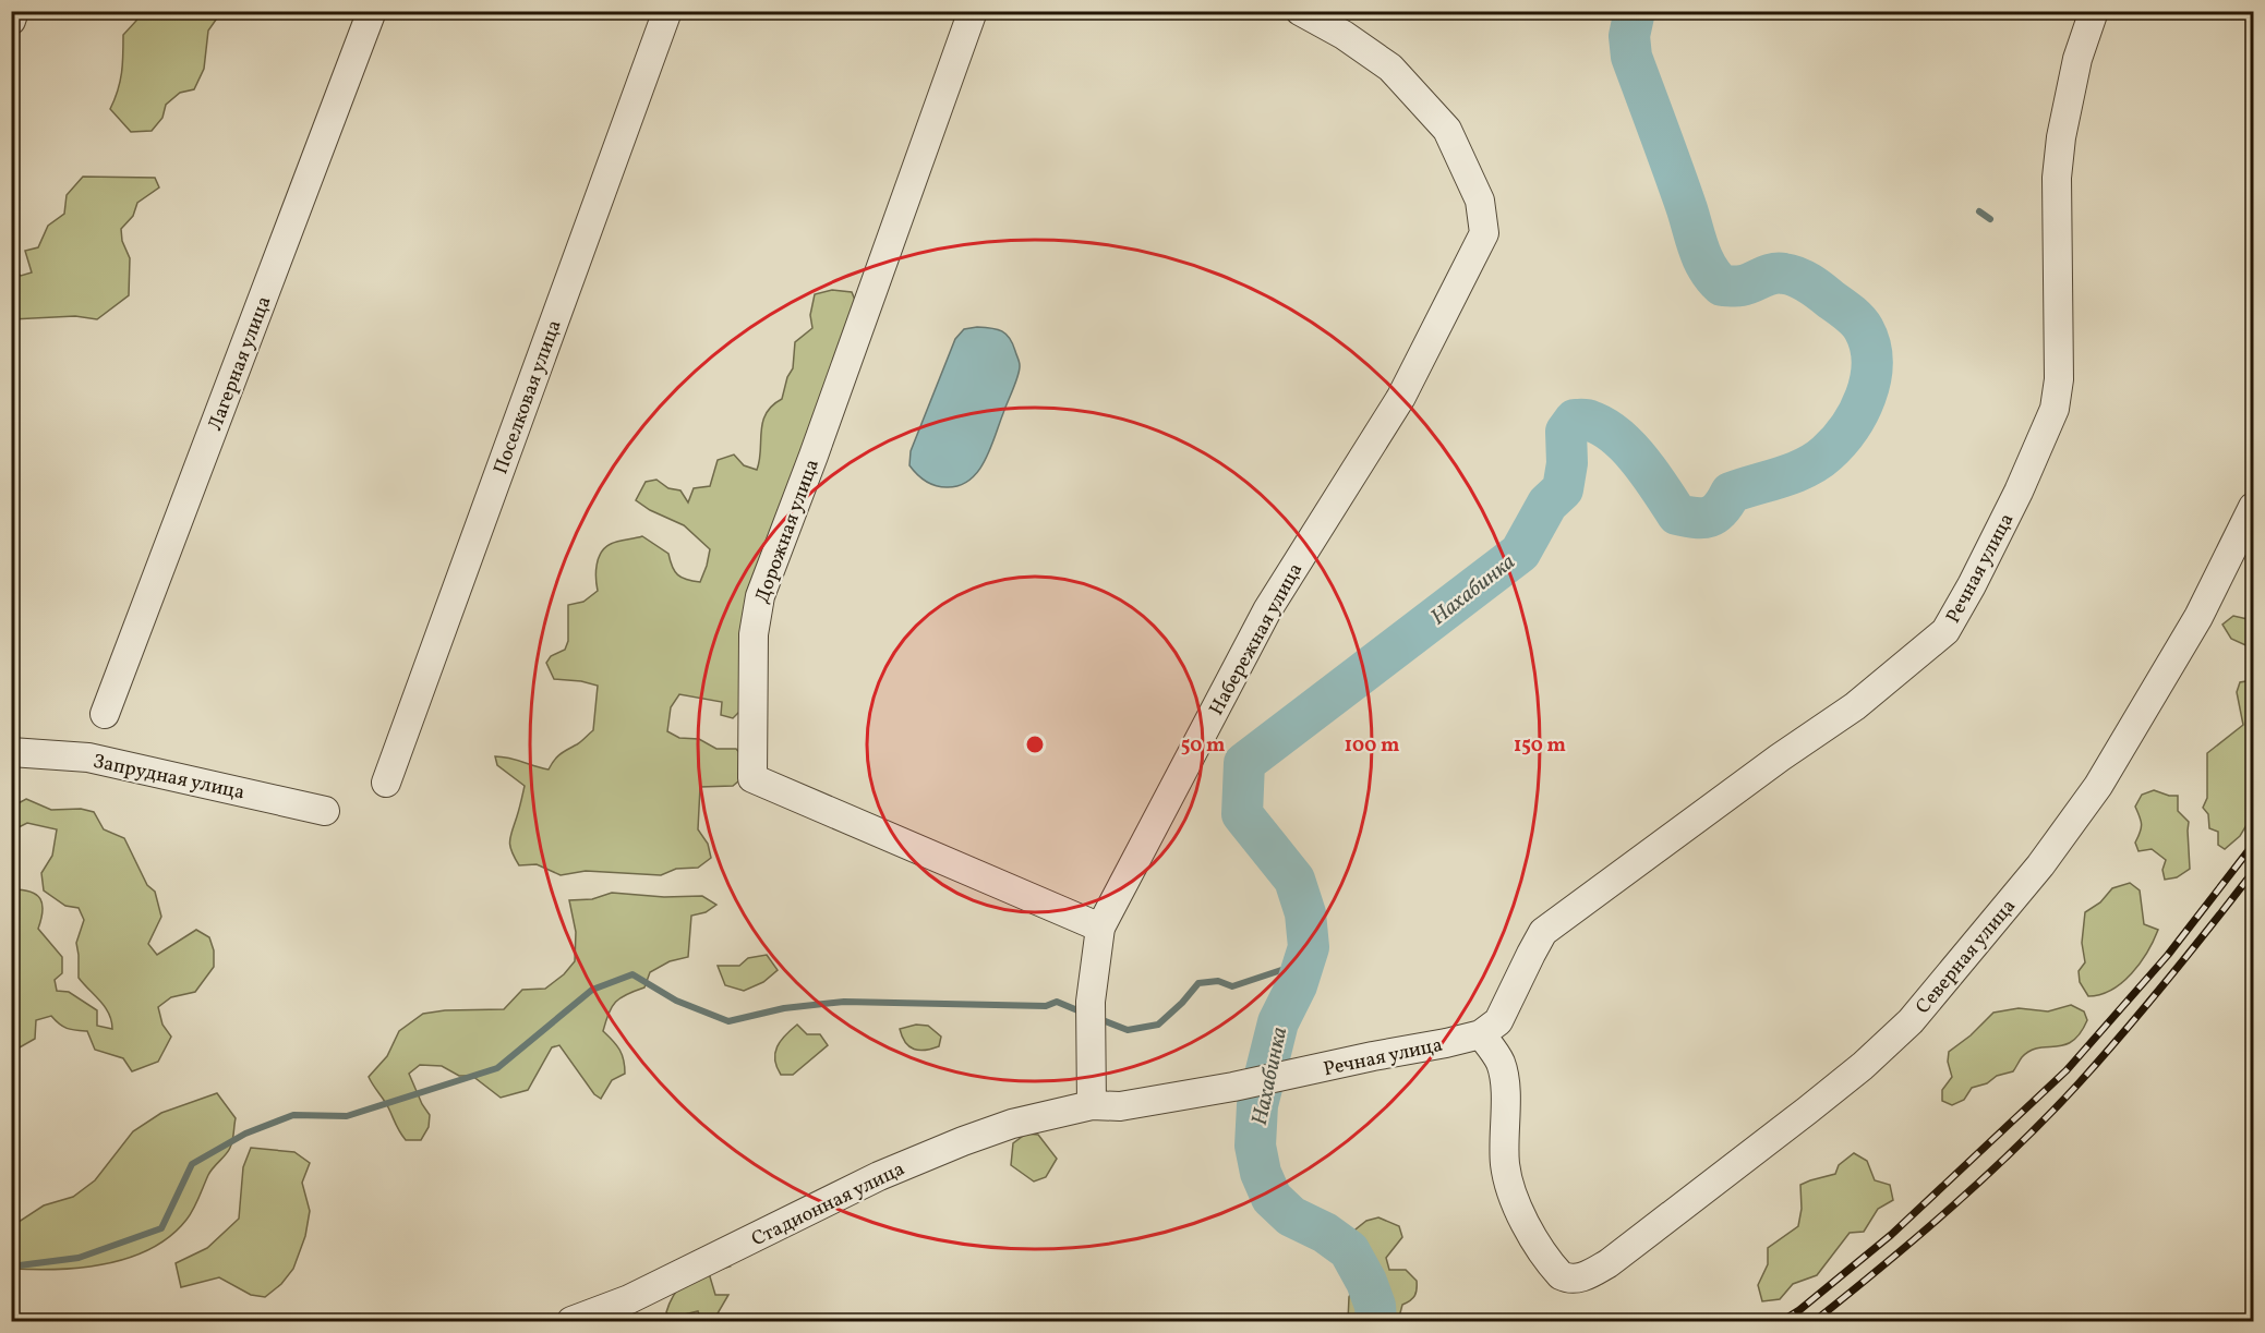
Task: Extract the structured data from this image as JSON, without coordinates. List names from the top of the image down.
{
  "streets": {
    "street": [
      "Лагерная улица",
      "Поселковая улица",
      "Дорожная улица",
      "Речная улица",
      "Набережная улица",
      "Запрудная улица",
      "Северная улица",
      "Стадионная улица"
    ]
  },
  "crossings": [
    ["Дорожная улица", "Набережная улица"],
    ["Речная улица", "Северная улица"],
    ["Речная улица", "Стадионная улица"],
    ["Набережная улица", "Стадионная улица"]
  ],
  "water": ["Нахабинка"],
  "rings": ["50 m", "100 m", "150 m"]
}
